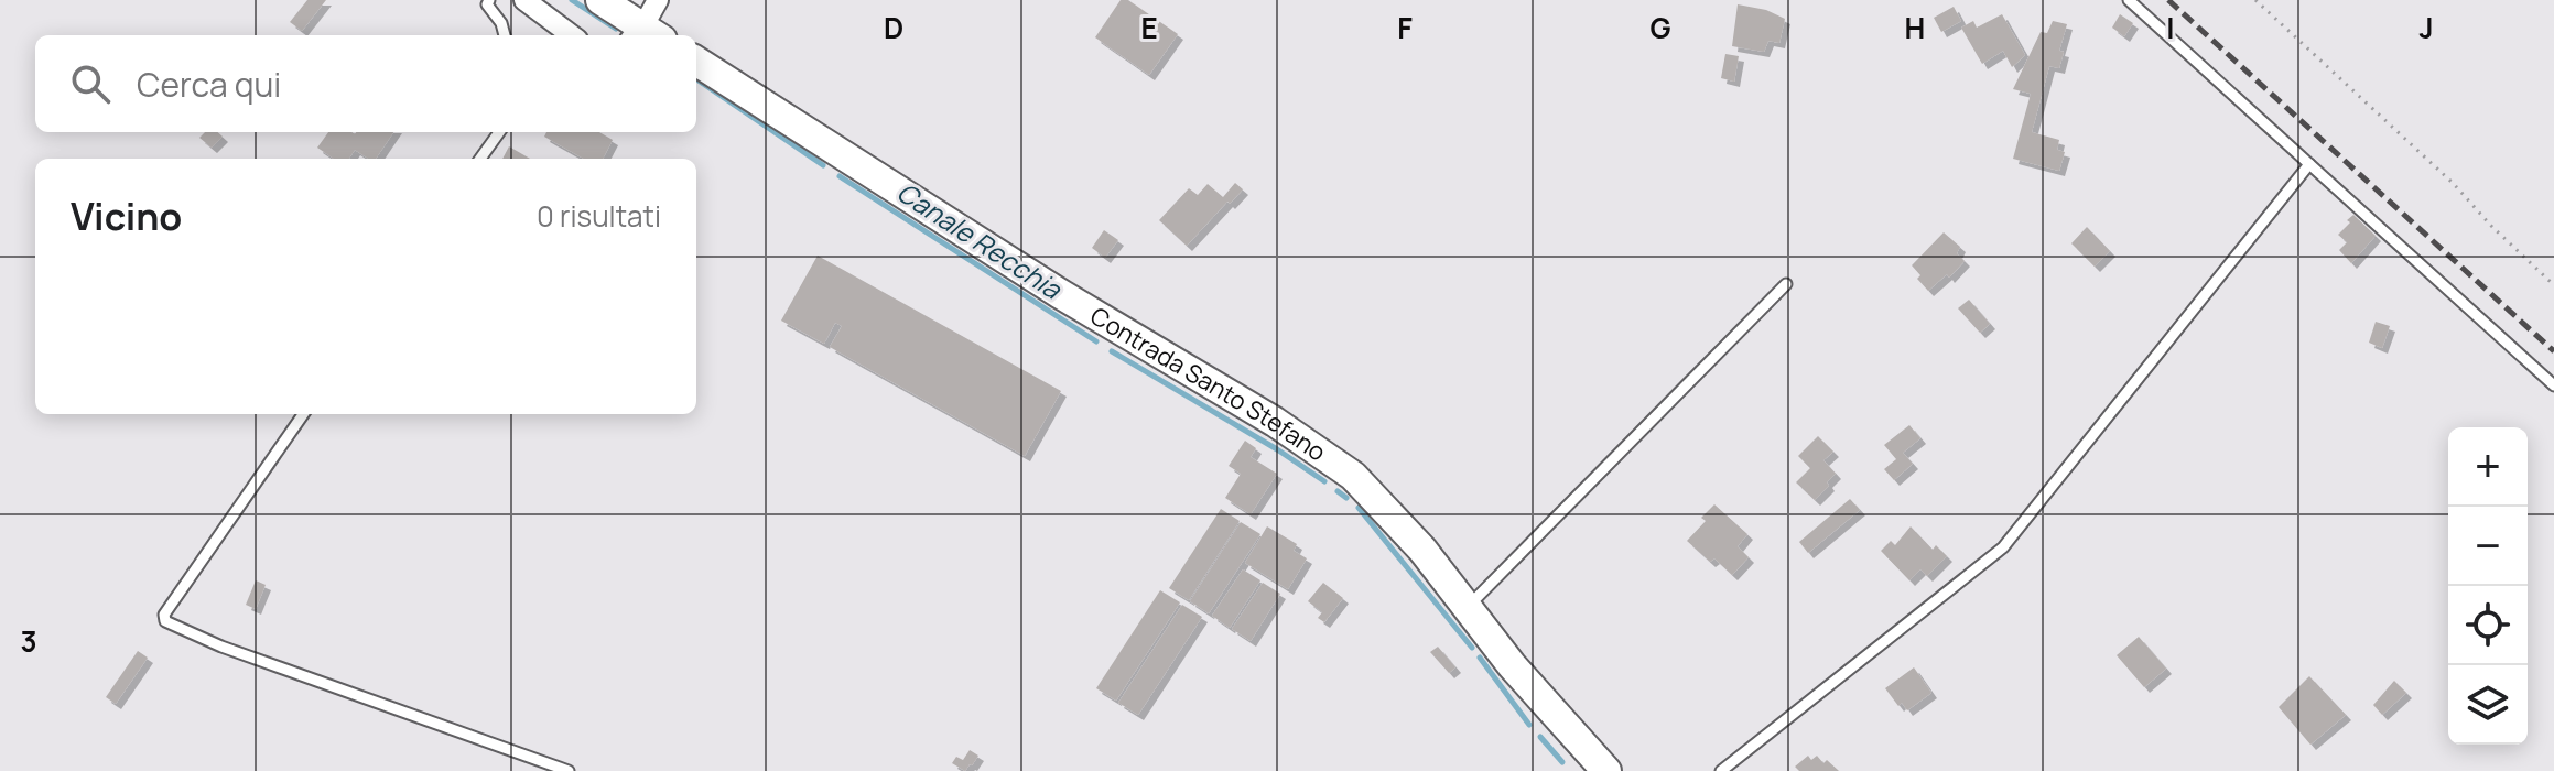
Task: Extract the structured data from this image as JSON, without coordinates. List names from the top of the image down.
{
  "streets": {
    "street": ["Contrada Santo Stefano"]
  },
  "water": ["Canale Recchia"],
  "page": {
    "search": "Cerca qui",
    "heading": ["Vicino", "0 risultati"],
    "map_buttons": ["+", "−"]
  },
  "grid": {
    "columns": [
      "D",
      "E",
      "F",
      "G",
      "H",
      "I",
      "J"
    ],
    "rows": ["3"]
  }
}
